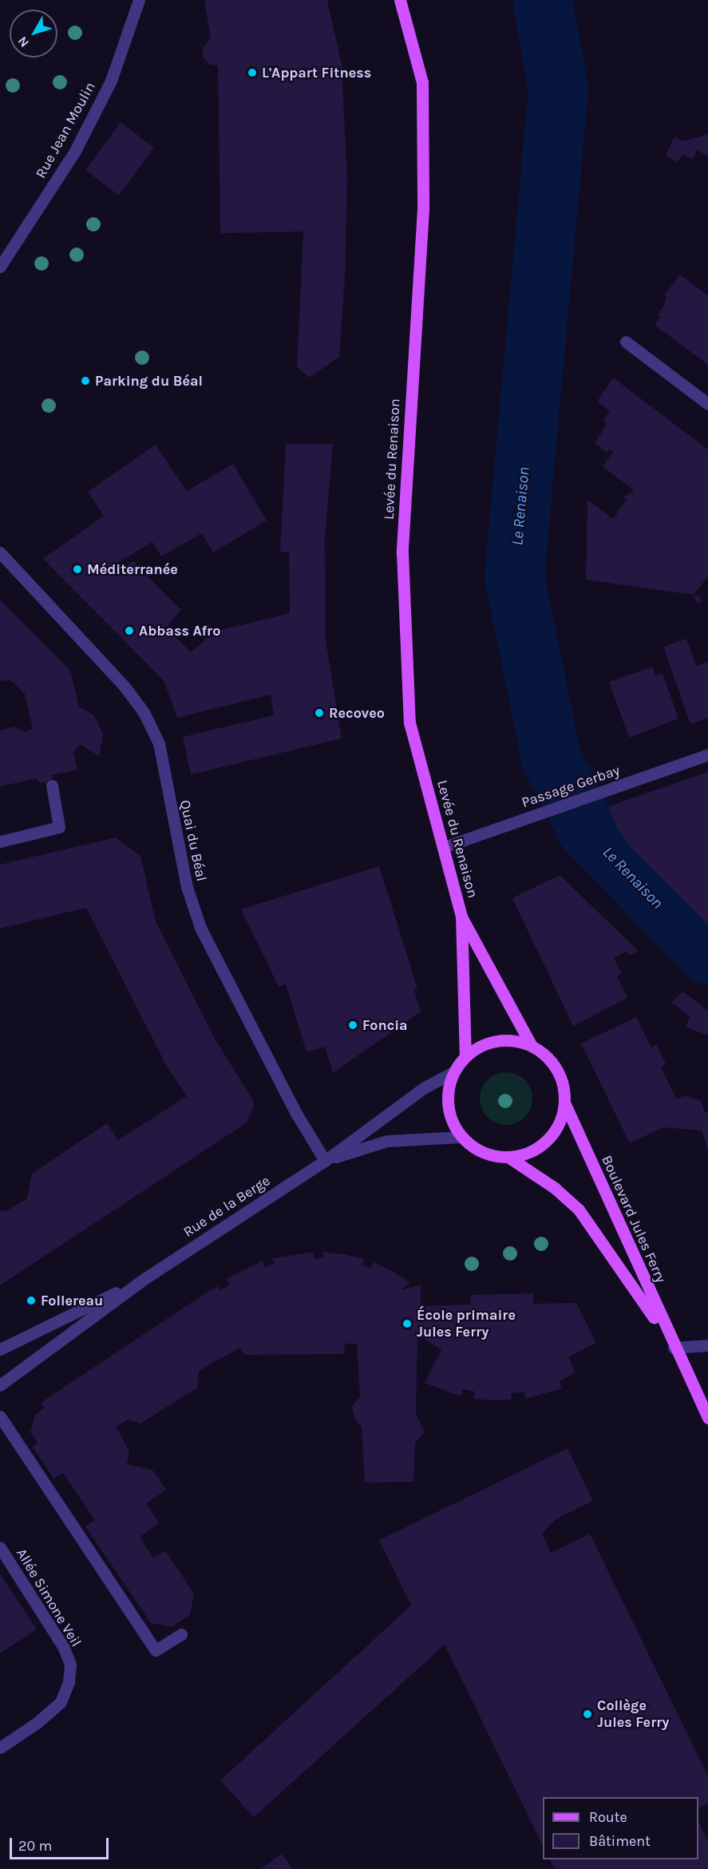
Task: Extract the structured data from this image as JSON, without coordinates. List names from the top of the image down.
{
  "streets": {
    "main road": ["Levée du Renaison", "Boulevard Jules Ferry"],
    "street": [
      "Rue Jean Moulin",
      "Passage Gerbay",
      "Quai du Béal",
      "Rue de la Berge",
      "Allée Simone Veil"
    ]
  },
  "crossings": [
    ["Levée du Renaison", "Passage Gerbay"],
    ["Levée du Renaison", "Rue de la Berge"],
    ["Levée du Renaison", "Boulevard Jules Ferry"],
    ["Quai du Béal", "Rue de la Berge"],
    ["Rue de la Berge", "Boulevard Jules Ferry"]
  ],
  "water": ["Le Renaison"],
  "places": [
    "L'Appart Fitness",
    "Parking du Béal",
    "Méditerranée",
    "Abbass Afro",
    "Recoveo",
    "Foncia",
    "Follereau",
    "École primaire Jules Ferry",
    "Collège Jules Ferry"
  ],
  "legend": ["Route", "Bâtiment"],
  "scale_bar": "20 m",
  "north": "bottom left"
}
